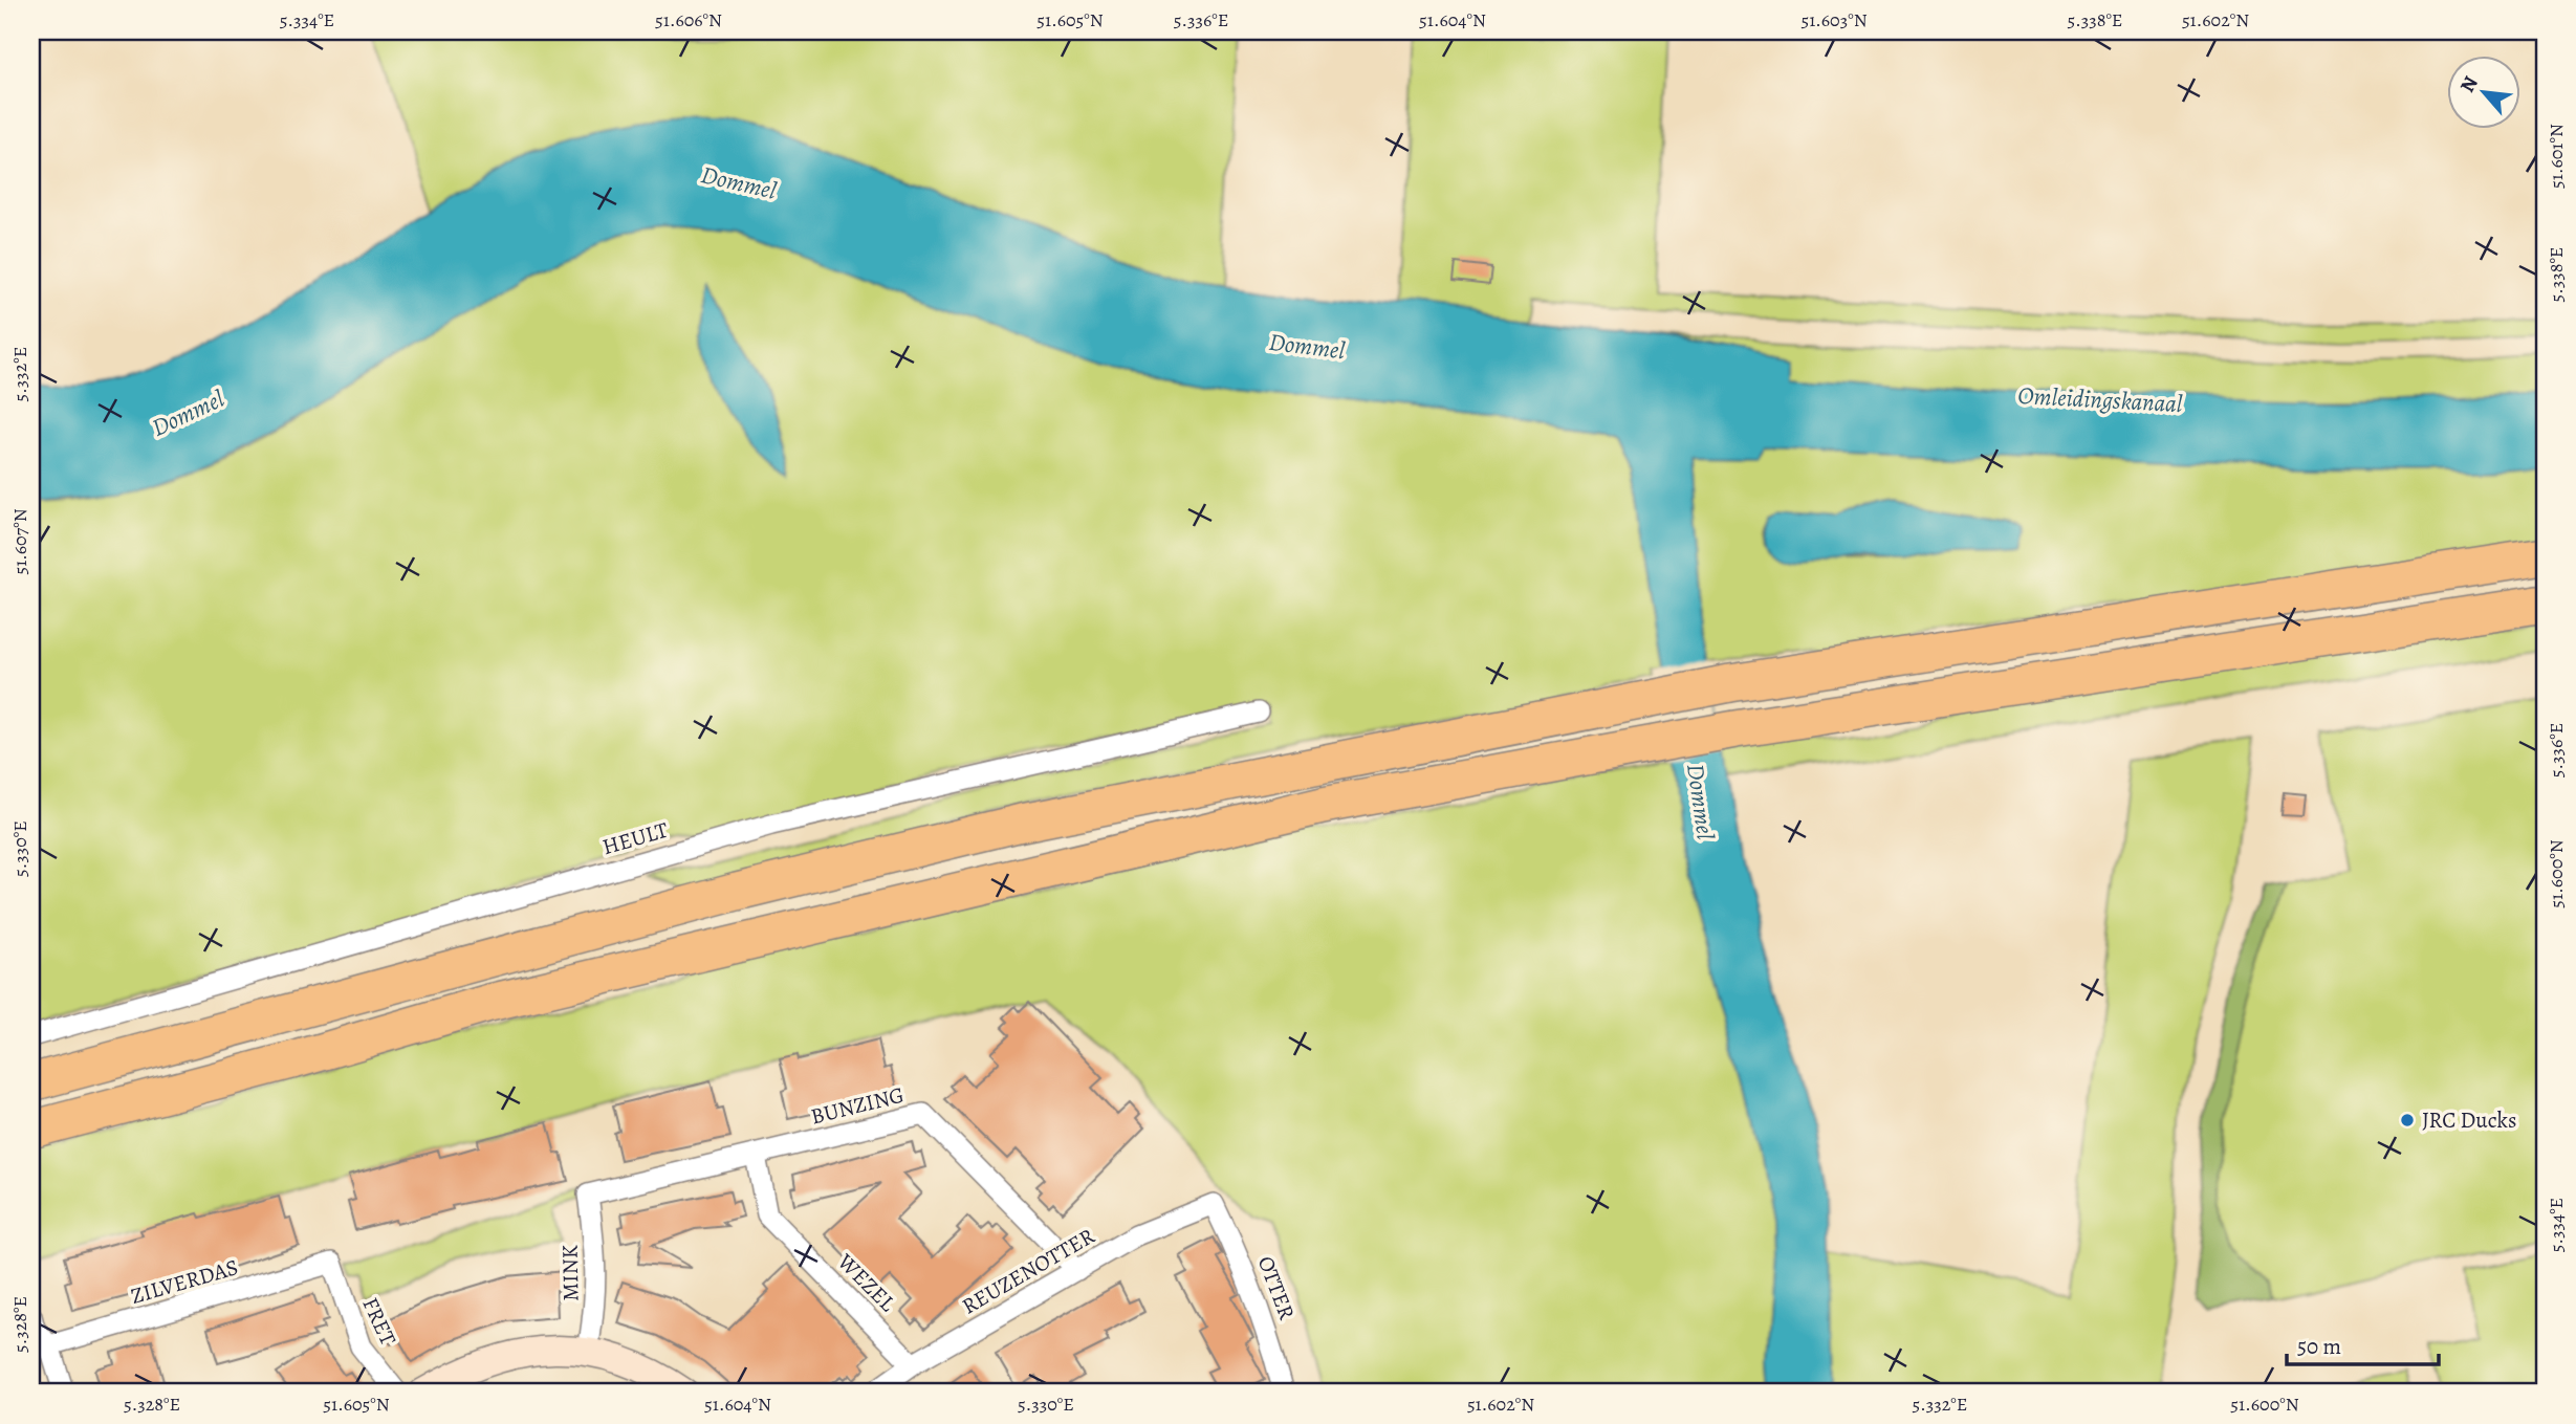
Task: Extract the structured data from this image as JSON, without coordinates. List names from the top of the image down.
{
  "streets": {
    "street": [
      "HEULT",
      "BUNZING",
      "REUZENOTTER",
      "MINK",
      "ZILVERDAS",
      "WEZEL",
      "OTTER",
      "FRET"
    ]
  },
  "crossings": [
    ["BUNZING", "REUZENOTTER"],
    ["BUNZING", "MINK"],
    ["BUNZING", "WEZEL"],
    ["REUZENOTTER", "WEZEL"],
    ["REUZENOTTER", "OTTER"],
    ["ZILVERDAS", "FRET"]
  ],
  "water": ["Dommel", "Omleidingskanaal"],
  "places": ["JRC Ducks"],
  "scale_bar": "50 m",
  "north": "top left",
  "coordinates": [
    "5.334°E",
    "51.606°N",
    "51.605°N",
    "5.336°E",
    "51.604°N",
    "51.603°N",
    "5.338°E",
    "51.602°N",
    "51.601°N",
    "5.332°E",
    "51.607°N",
    "5.330°E",
    "51.600°N",
    "5.328°E"
  ]
}
